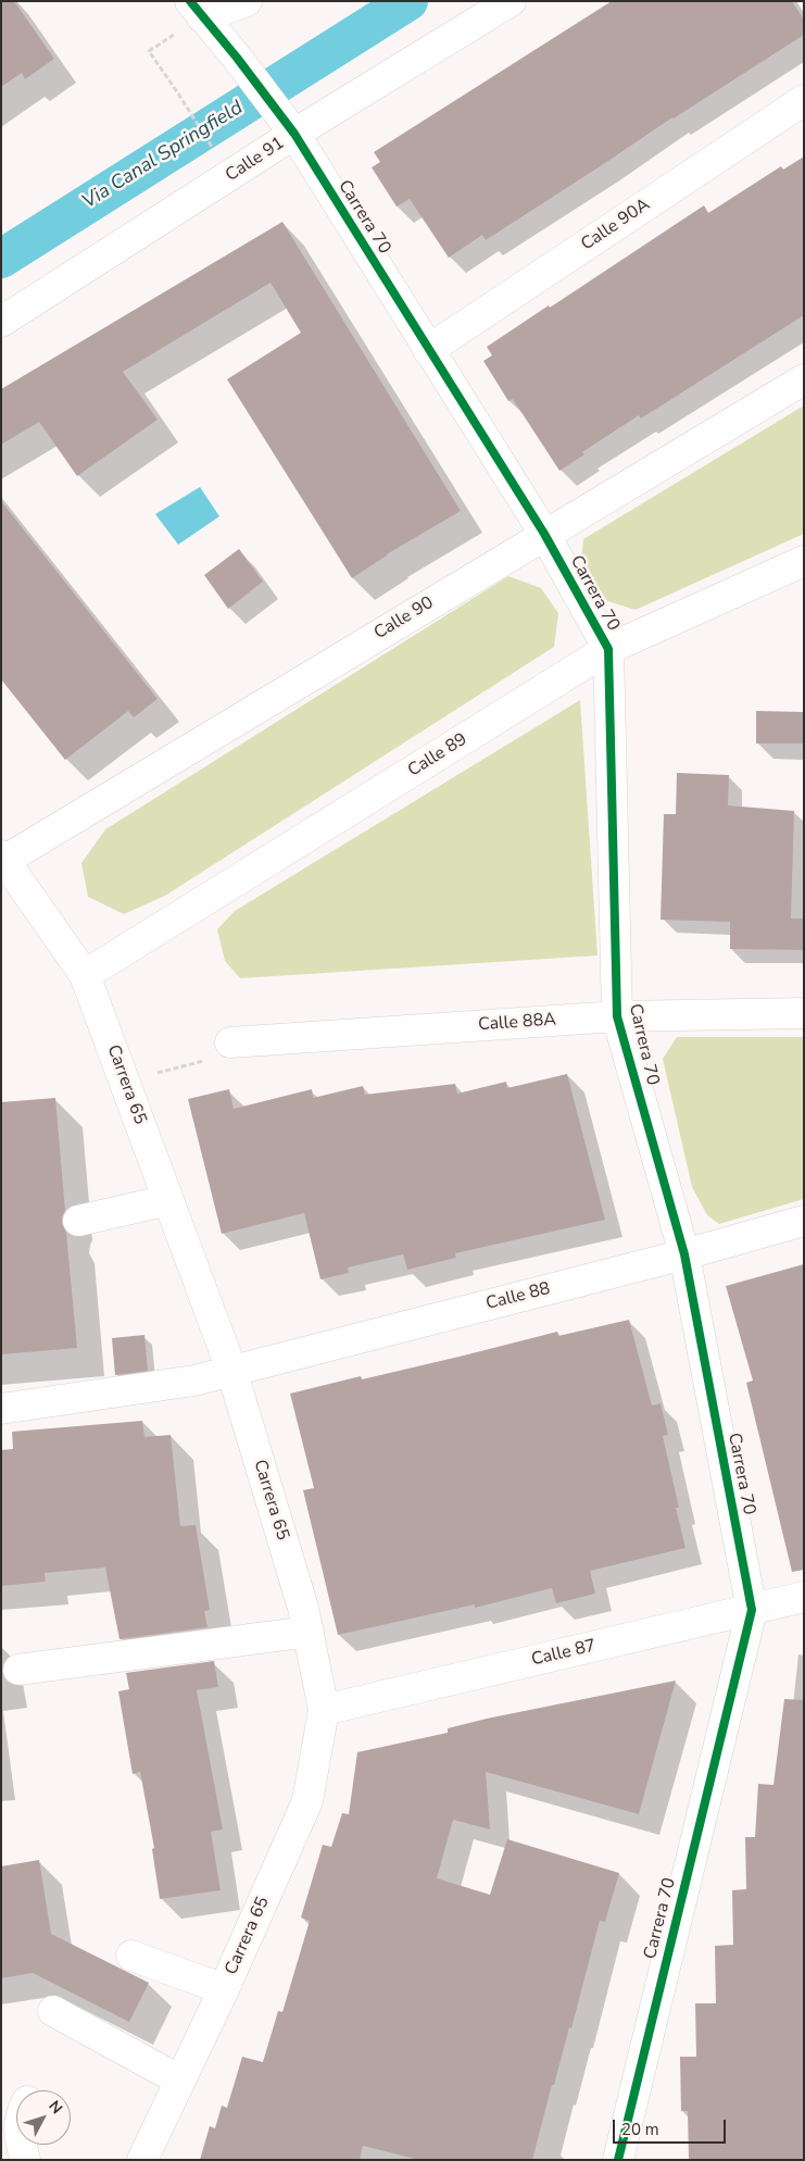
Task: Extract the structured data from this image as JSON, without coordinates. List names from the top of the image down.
{
  "streets": {
    "street": [
      "Calle 91",
      "Carrera 70",
      "Calle 90A",
      "Calle 90",
      "Calle 89",
      "Calle 88A",
      "Carrera 65",
      "Calle 88",
      "Calle 87"
    ]
  },
  "crossings": [
    ["Calle 91", "Carrera 70"],
    ["Carrera 70", "Calle 90A"],
    ["Carrera 70", "Calle 90"],
    ["Carrera 70", "Calle 89"],
    ["Carrera 70", "Calle 88A"],
    ["Carrera 70", "Calle 88"],
    ["Carrera 70", "Calle 87"],
    ["Calle 90", "Carrera 65"],
    ["Calle 89", "Carrera 65"],
    ["Carrera 65", "Calle 88"],
    ["Carrera 65", "Calle 87"]
  ],
  "water": ["Via Canal Springfield"],
  "scale_bar": "20 m",
  "north": "top right"
}
